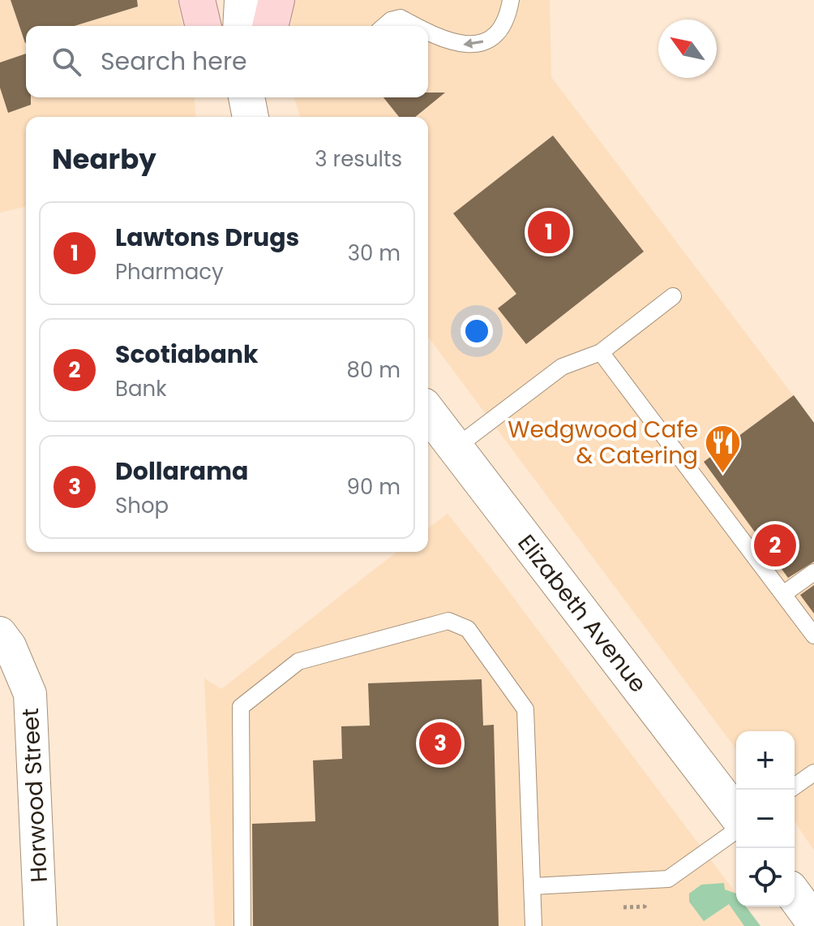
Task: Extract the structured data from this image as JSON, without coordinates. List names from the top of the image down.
{
  "streets": {
    "main road": ["Elizabeth Avenue"],
    "street": ["Horwood Street"]
  },
  "places": {
    "restaurant": ["Wedgwood Cafe & Catering"]
  },
  "north": "top left",
  "page": {
    "search": "Search here",
    "heading": ["Nearby", "3 results"],
    "list": [
      {
        "mark": "1",
        "name": "Lawtons Drugs",
        "note": "Pharmacy",
        "value": "30 m"
      },
      {
        "mark": "2",
        "name": "Scotiabank",
        "note": "Bank",
        "value": "80 m"
      },
      {
        "mark": "3",
        "name": "Dollarama",
        "note": "Shop",
        "value": "90 m"
      }
    ],
    "pins": ["1", "2", "3"],
    "map_buttons": ["+", "−"]
  }
}
